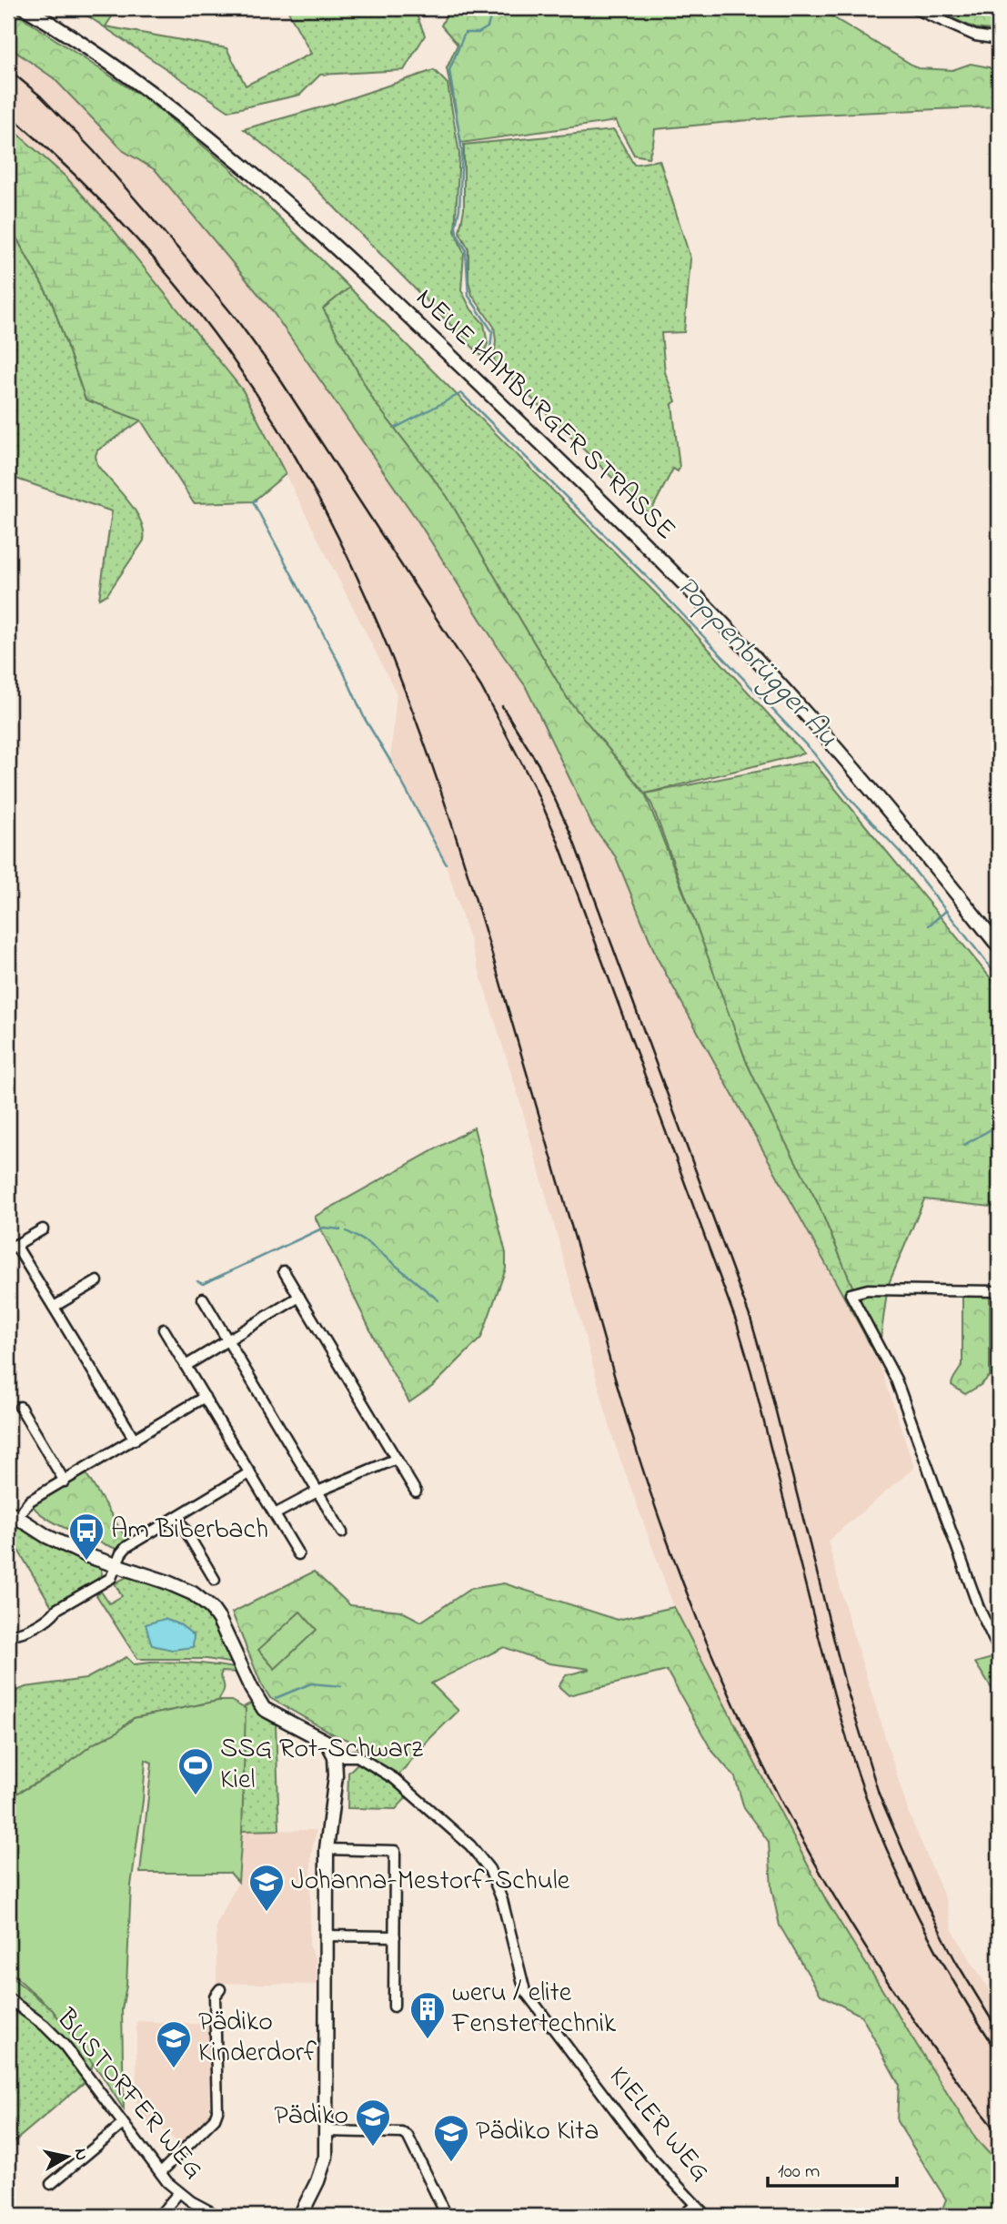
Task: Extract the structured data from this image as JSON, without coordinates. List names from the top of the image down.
{
  "streets": {
    "main road": ["NEUE HAMBURGER STRASSE"],
    "street": ["BUSTORFER WEG", "KIELER WEG"]
  },
  "water": ["Poppenbrügger Au"],
  "places": {
    "bus stop": ["Am Biberbach"],
    "sports": ["SSG Rot-Schwarz Kiel"],
    "school or university": [
      "Johanna-Mestorf-Schule",
      "Pädiko Kinderdorf",
      "Pädiko",
      "Pädiko Kita"
    ],
    "building": ["weru / elite Fenstertechnik"]
  },
  "scale_bar": "100 m",
  "north": "right"
}
